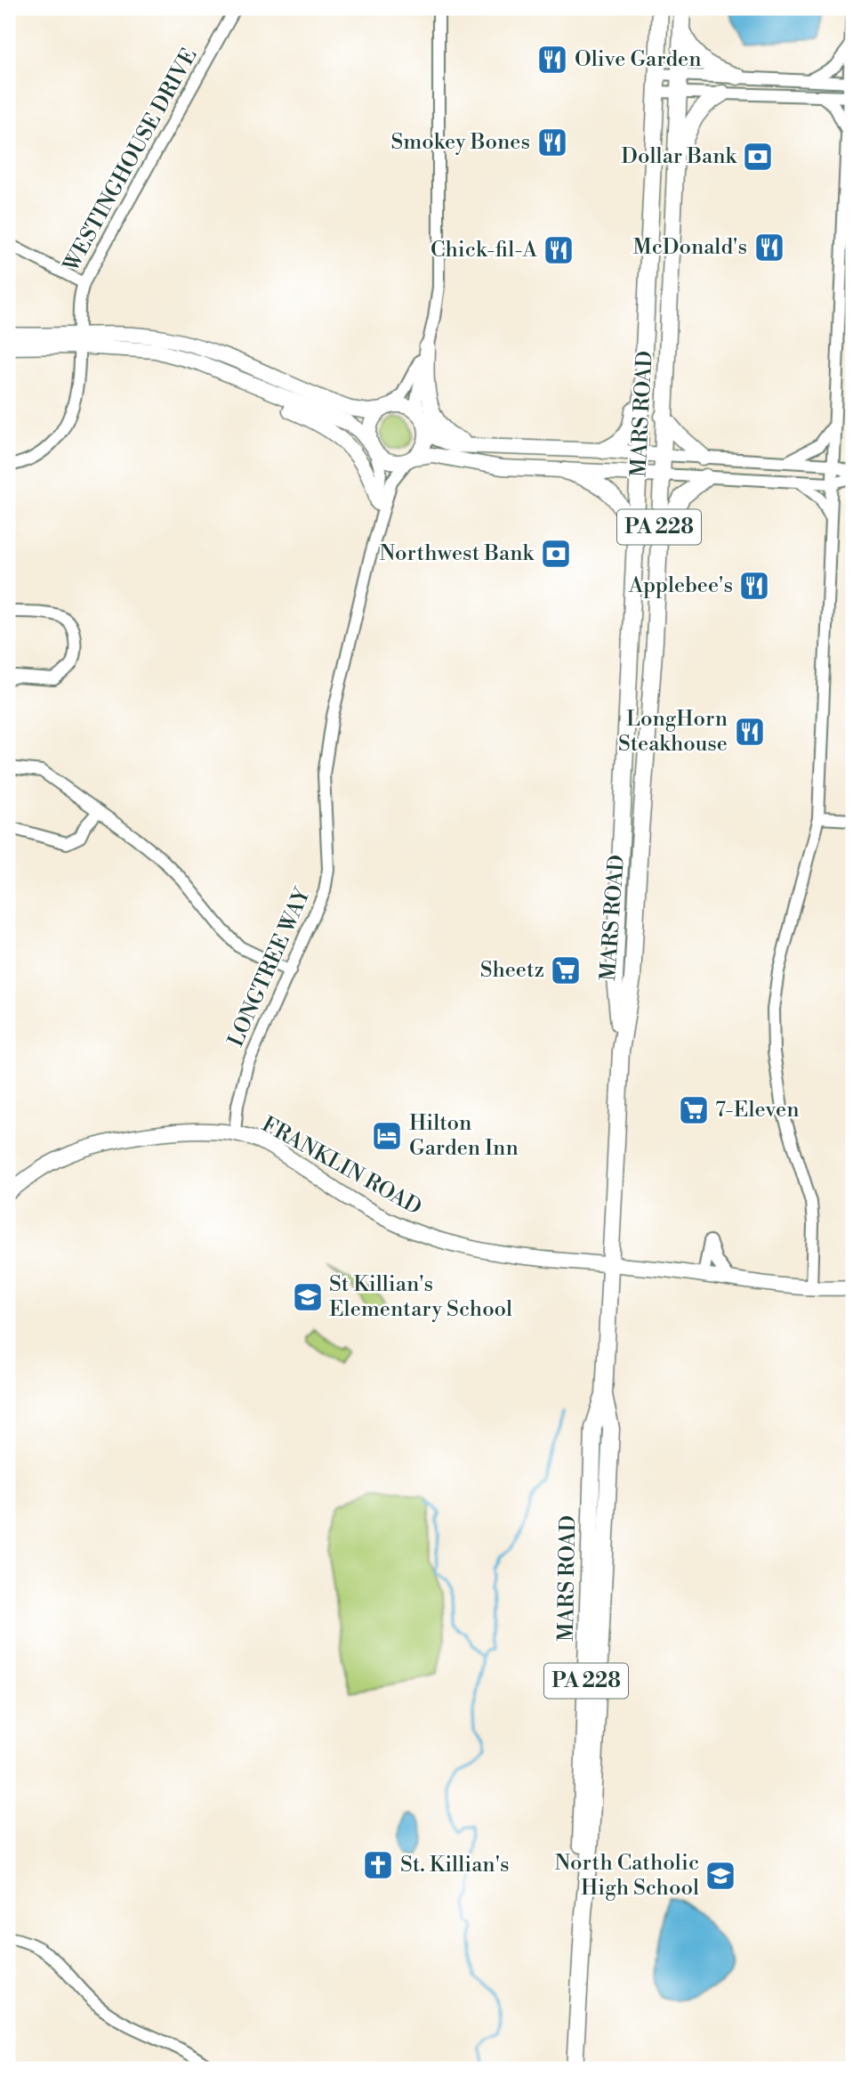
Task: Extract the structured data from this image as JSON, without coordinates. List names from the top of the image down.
{
  "streets": {
    "main road": ["MARS ROAD", "PA 228"],
    "street": ["WESTINGHOUSE DRIVE", "LONGTREE WAY", "FRANKLIN ROAD"]
  },
  "crossings": [
    ["MARS ROAD", "FRANKLIN ROAD"],
    ["LONGTREE WAY", "FRANKLIN ROAD"]
  ],
  "places": {
    "restaurant": [
      "Olive Garden",
      "Smokey Bones",
      "McDonald's",
      "Chick-fil-A",
      "Applebee's",
      "LongHorn Steakhouse"
    ],
    "bank": ["Dollar Bank", "Northwest Bank"],
    "supermarket": ["Sheetz", "7-Eleven"],
    "hotel": ["Hilton Garden Inn"],
    "school or university": ["St Killian's Elementary School", "North Catholic High School"],
    "church": ["St. Killian's"]
  }
}
